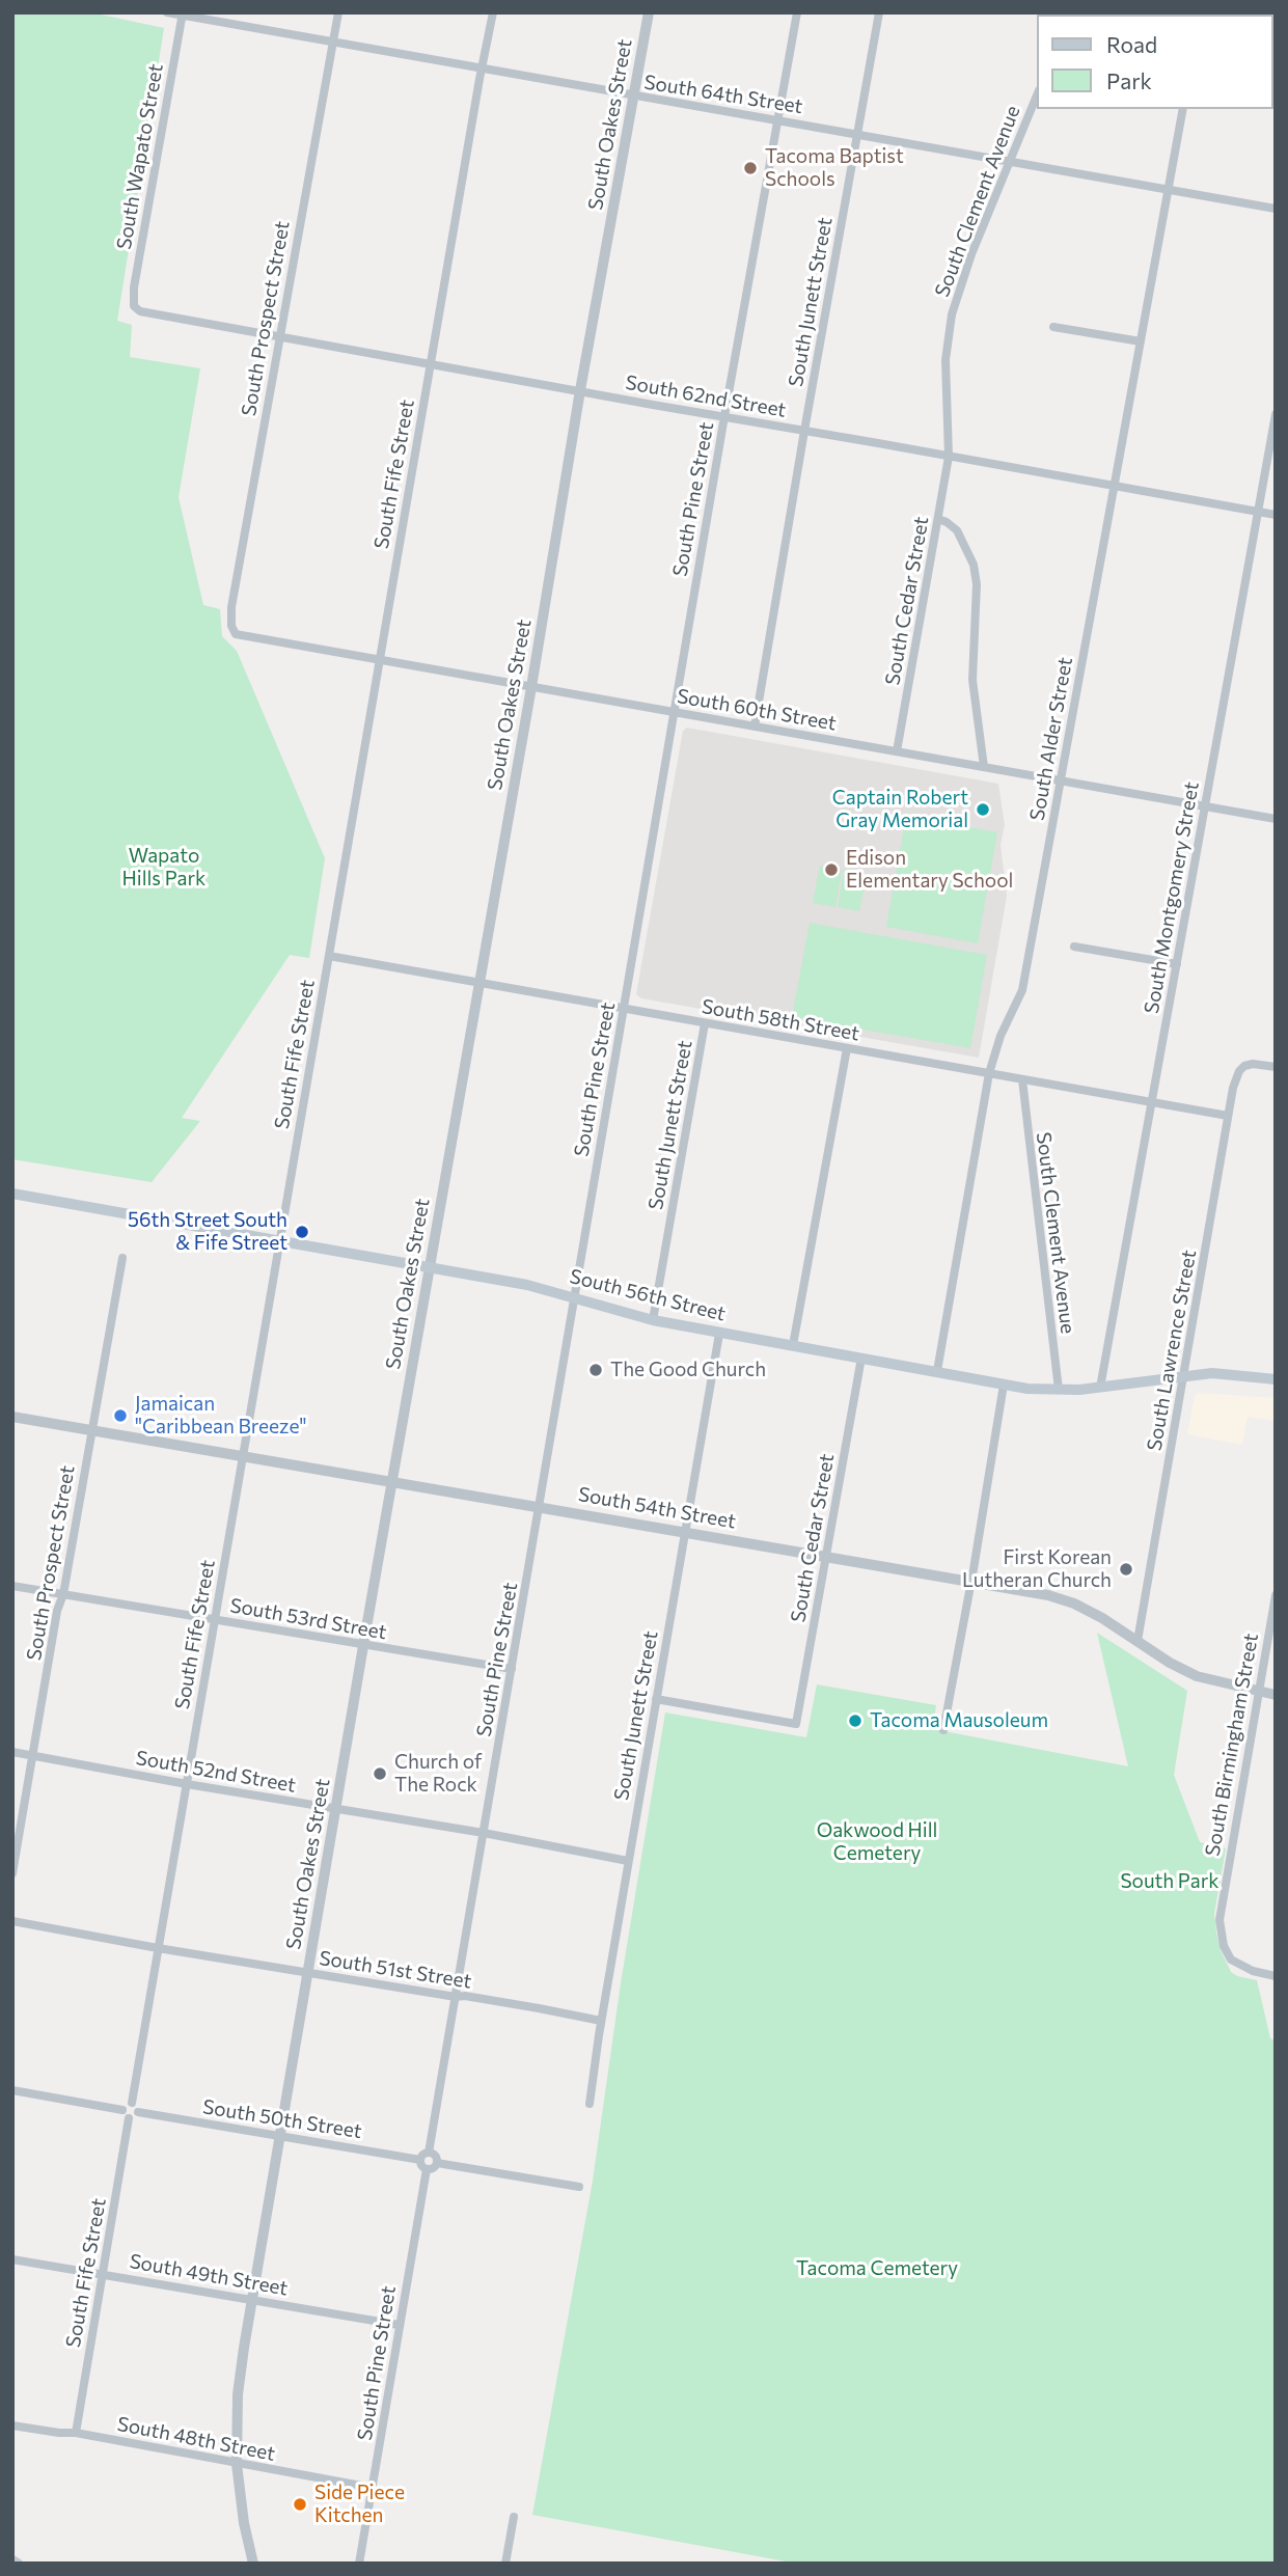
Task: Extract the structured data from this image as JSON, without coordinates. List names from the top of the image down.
{
  "streets": {
    "main road": ["South 56th Street"],
    "street": [
      "South 64th Street",
      "South Oakes Street",
      "South Wapato Street",
      "South Clement Avenue",
      "South Junett Street",
      "South Prospect Street",
      "South 62nd Street",
      "South Fife Street",
      "South Pine Street",
      "South Cedar Street",
      "South 60th Street",
      "South Alder Street",
      "South Montgomery Street",
      "South 58th Street",
      "South Lawrence Street",
      "South 54th Street",
      "South 53rd Street",
      "South Birmingham Street",
      "South 52nd Street",
      "South 51st Street",
      "South 50th Street",
      "South 49th Street",
      "South 48th Street"
    ]
  },
  "crossings": [
    ["South 64th Street", "South Oakes Street"],
    ["South 64th Street", "South Wapato Street"],
    ["South 64th Street", "South Clement Avenue"],
    ["South 64th Street", "South Junett Street"],
    ["South 64th Street", "South Prospect Street"],
    ["South 64th Street", "South Fife Street"],
    ["South 64th Street", "South Pine Street"],
    ["South 64th Street", "South Alder Street"],
    ["South Oakes Street", "South 62nd Street"],
    ["South Oakes Street", "South 60th Street"],
    ["South Oakes Street", "South 58th Street"],
    ["South Oakes Street", "South 56th Street"],
    ["South Oakes Street", "South 54th Street"],
    ["South Oakes Street", "South 53rd Street"],
    ["South Oakes Street", "South 52nd Street"],
    ["South Oakes Street", "South 51st Street"],
    ["South Oakes Street", "South 50th Street"],
    ["South Oakes Street", "South 49th Street"],
    ["South Oakes Street", "South 48th Street"],
    ["South Wapato Street", "South 62nd Street"],
    ["South Clement Avenue", "South 62nd Street"],
    ["South Clement Avenue", "South Cedar Street"],
    ["South Clement Avenue", "South 58th Street"],
    ["South Clement Avenue", "South 56th Street"],
    ["South Junett Street", "South 62nd Street"],
    ["South Junett Street", "South Cedar Street"],
    ["South Junett Street", "South 60th Street"],
    ["South Junett Street", "South 58th Street"],
    ["South Junett Street", "South 56th Street"],
    ["South Junett Street", "South 54th Street"],
    ["South Junett Street", "South 52nd Street"],
    ["South Junett Street", "South 51st Street"],
    ["South Prospect Street", "South 62nd Street"],
    ["South Prospect Street", "South 60th Street"],
    ["South Prospect Street", "South 54th Street"],
    ["South Prospect Street", "South 53rd Street"],
    ["South Prospect Street", "South 52nd Street"],
    ["South 62nd Street", "South Fife Street"],
    ["South 62nd Street", "South Pine Street"],
    ["South 62nd Street", "South Cedar Street"],
    ["South 62nd Street", "South Alder Street"],
    ["South 62nd Street", "South Montgomery Street"],
    ["South Fife Street", "South 60th Street"],
    ["South Fife Street", "South 58th Street"],
    ["South Fife Street", "South 56th Street"],
    ["South Fife Street", "South 54th Street"],
    ["South Fife Street", "South 53rd Street"],
    ["South Fife Street", "South 52nd Street"],
    ["South Fife Street", "South 51st Street"],
    ["South Fife Street", "South 50th Street"],
    ["South Fife Street", "South 49th Street"],
    ["South Fife Street", "South 48th Street"],
    ["South Pine Street", "South 60th Street"],
    ["South Pine Street", "South 58th Street"],
    ["South Pine Street", "South 56th Street"],
    ["South Pine Street", "South 54th Street"],
    ["South Pine Street", "South 53rd Street"],
    ["South Pine Street", "South 52nd Street"],
    ["South Pine Street", "South 51st Street"],
    ["South Pine Street", "South 50th Street"],
    ["South Pine Street", "South 49th Street"],
    ["South Pine Street", "South 48th Street"],
    ["South Cedar Street", "South 60th Street"],
    ["South Cedar Street", "South 56th Street"],
    ["South Cedar Street", "South 54th Street"],
    ["South 60th Street", "South Alder Street"],
    ["South 60th Street", "South Montgomery Street"],
    ["South Alder Street", "South 58th Street"],
    ["South Alder Street", "South 56th Street"],
    ["South Montgomery Street", "South 58th Street"],
    ["South Montgomery Street", "South 56th Street"],
    ["South 58th Street", "South Lawrence Street"],
    ["South 56th Street", "South Lawrence Street"],
    ["South Lawrence Street", "South 54th Street"],
    ["South 54th Street", "South Birmingham Street"]
  ],
  "parks": [
    "Wapato Hills Park",
    "Oakwood Hill Cemetery",
    "South Park",
    "Tacoma Cemetery"
  ],
  "places": [
    "Tacoma Baptist Schools",
    "Captain Robert Gray Memorial",
    "Edison Elementary School",
    "56th Street South & Fife Street",
    "The Good Church",
    "Jamaican \"Caribbean Breeze\"",
    "First Korean Lutheran Church",
    "Tacoma Mausoleum",
    "Church of The Rock",
    "Side Piece Kitchen"
  ],
  "legend": ["Road", "Park"]
}
